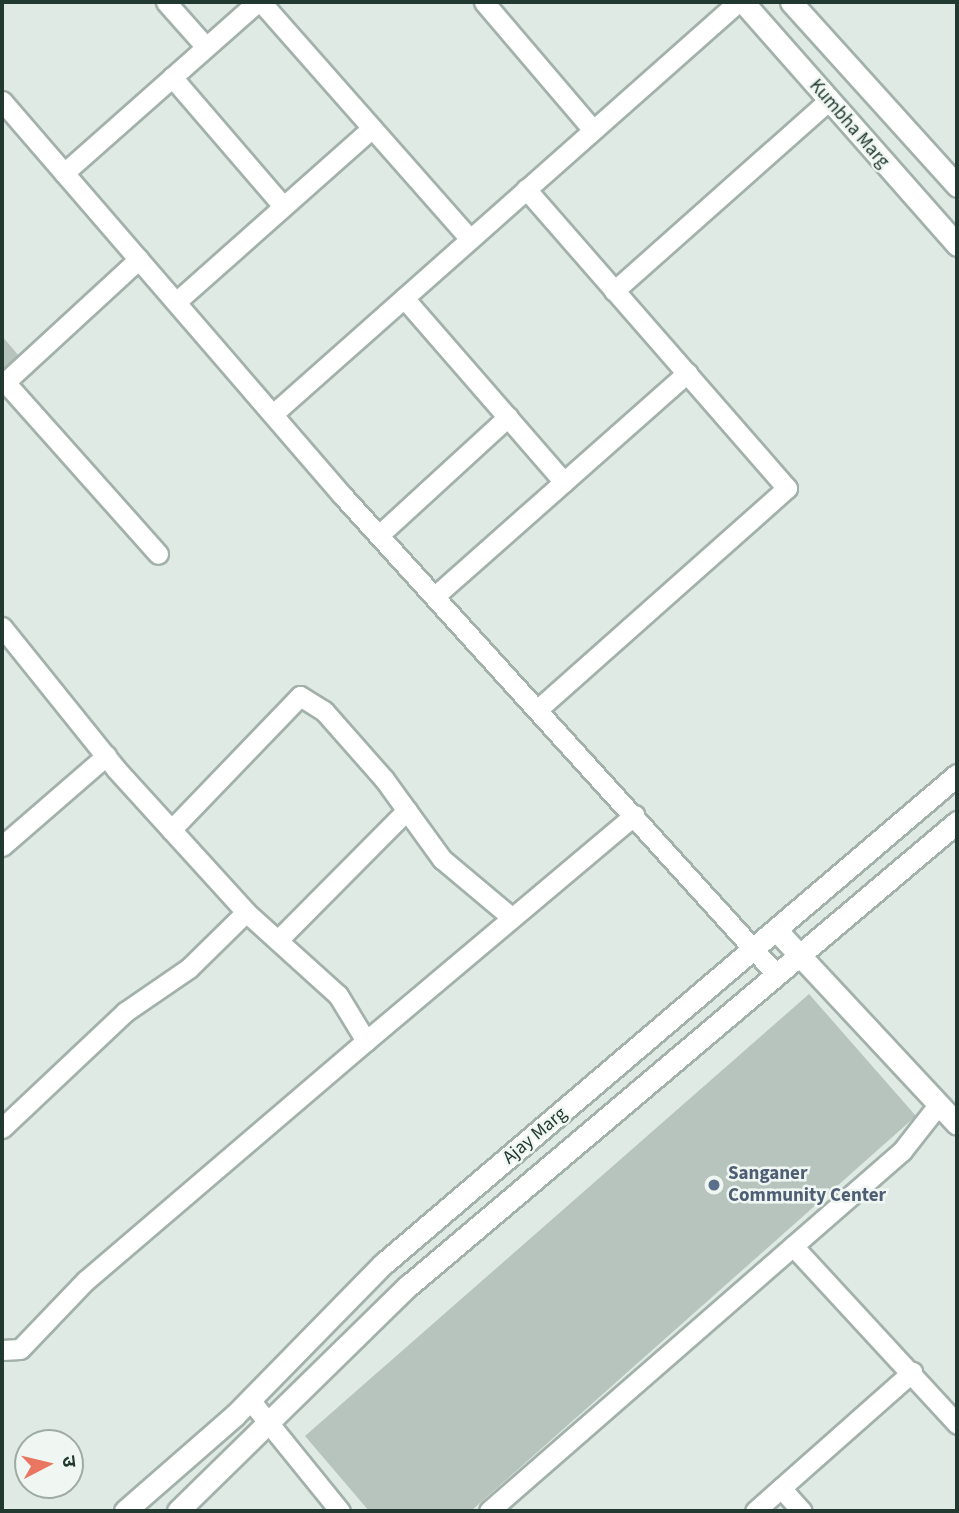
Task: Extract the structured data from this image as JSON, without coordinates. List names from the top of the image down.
{
  "streets": {
    "street": ["Kumbha Marg", "Ajay Marg"]
  },
  "places": ["Sanganer Community Center"],
  "north": "right"
}
